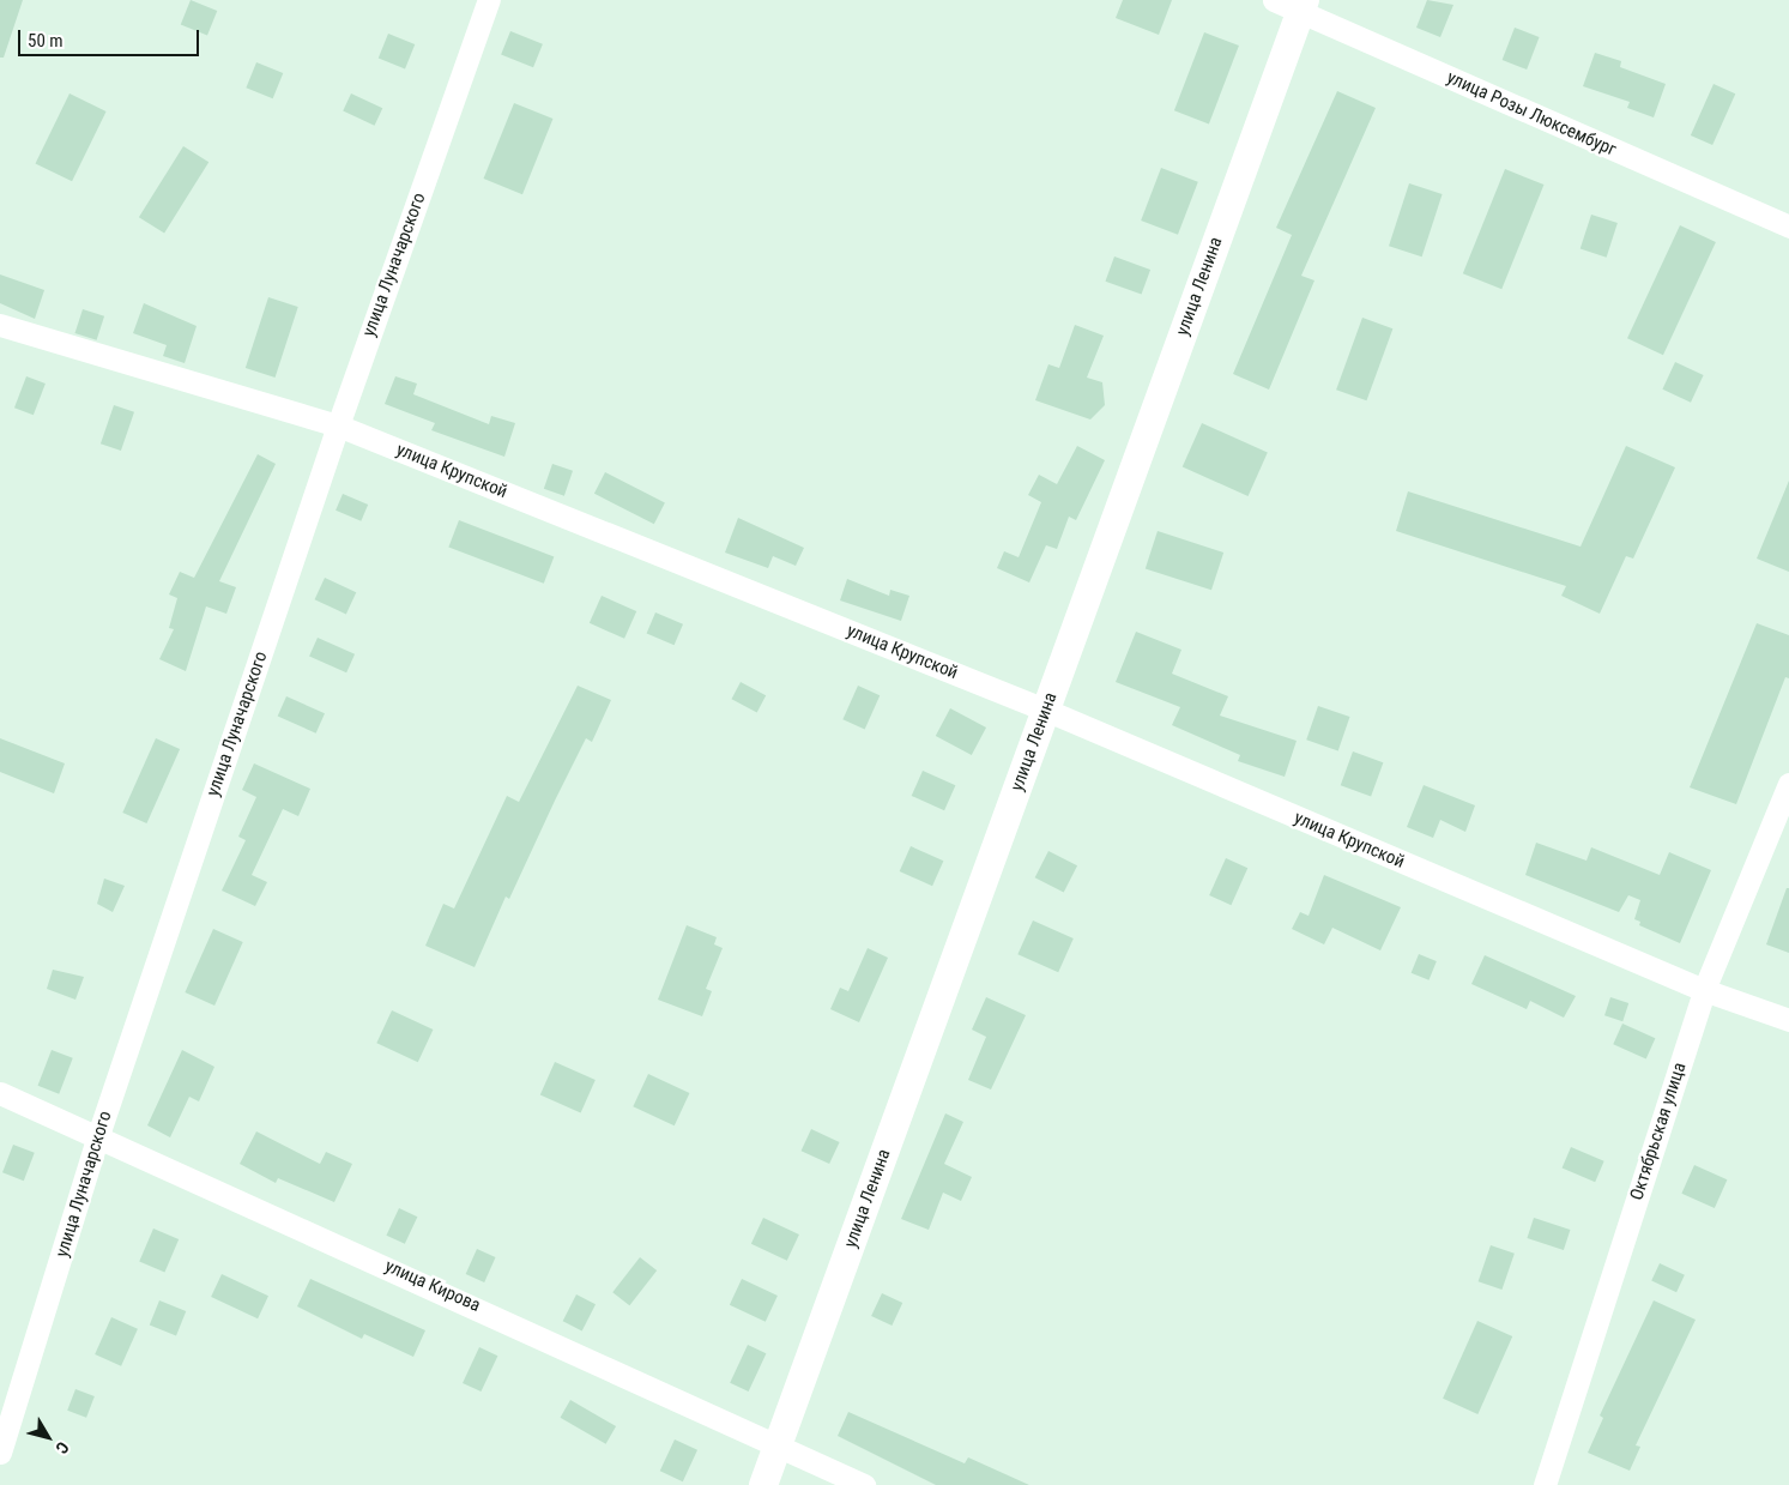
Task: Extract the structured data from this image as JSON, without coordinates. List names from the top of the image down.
{
  "streets": {
    "street": [
      "улица Розы Люксембург",
      "улица Луначарского",
      "улица Ленина",
      "улица Крупской",
      "Октябрьская улица",
      "улица Кирова"
    ]
  },
  "crossings": [
    ["улица Розы Люксембург", "улица Ленина"],
    ["улица Луначарского", "улица Крупской"],
    ["улица Луначарского", "улица Кирова"],
    ["улица Ленина", "улица Крупской"],
    ["улица Ленина", "улица Кирова"],
    ["улица Крупской", "Октябрьская улица"]
  ],
  "scale_bar": "50 m",
  "north": "bottom right"
}
